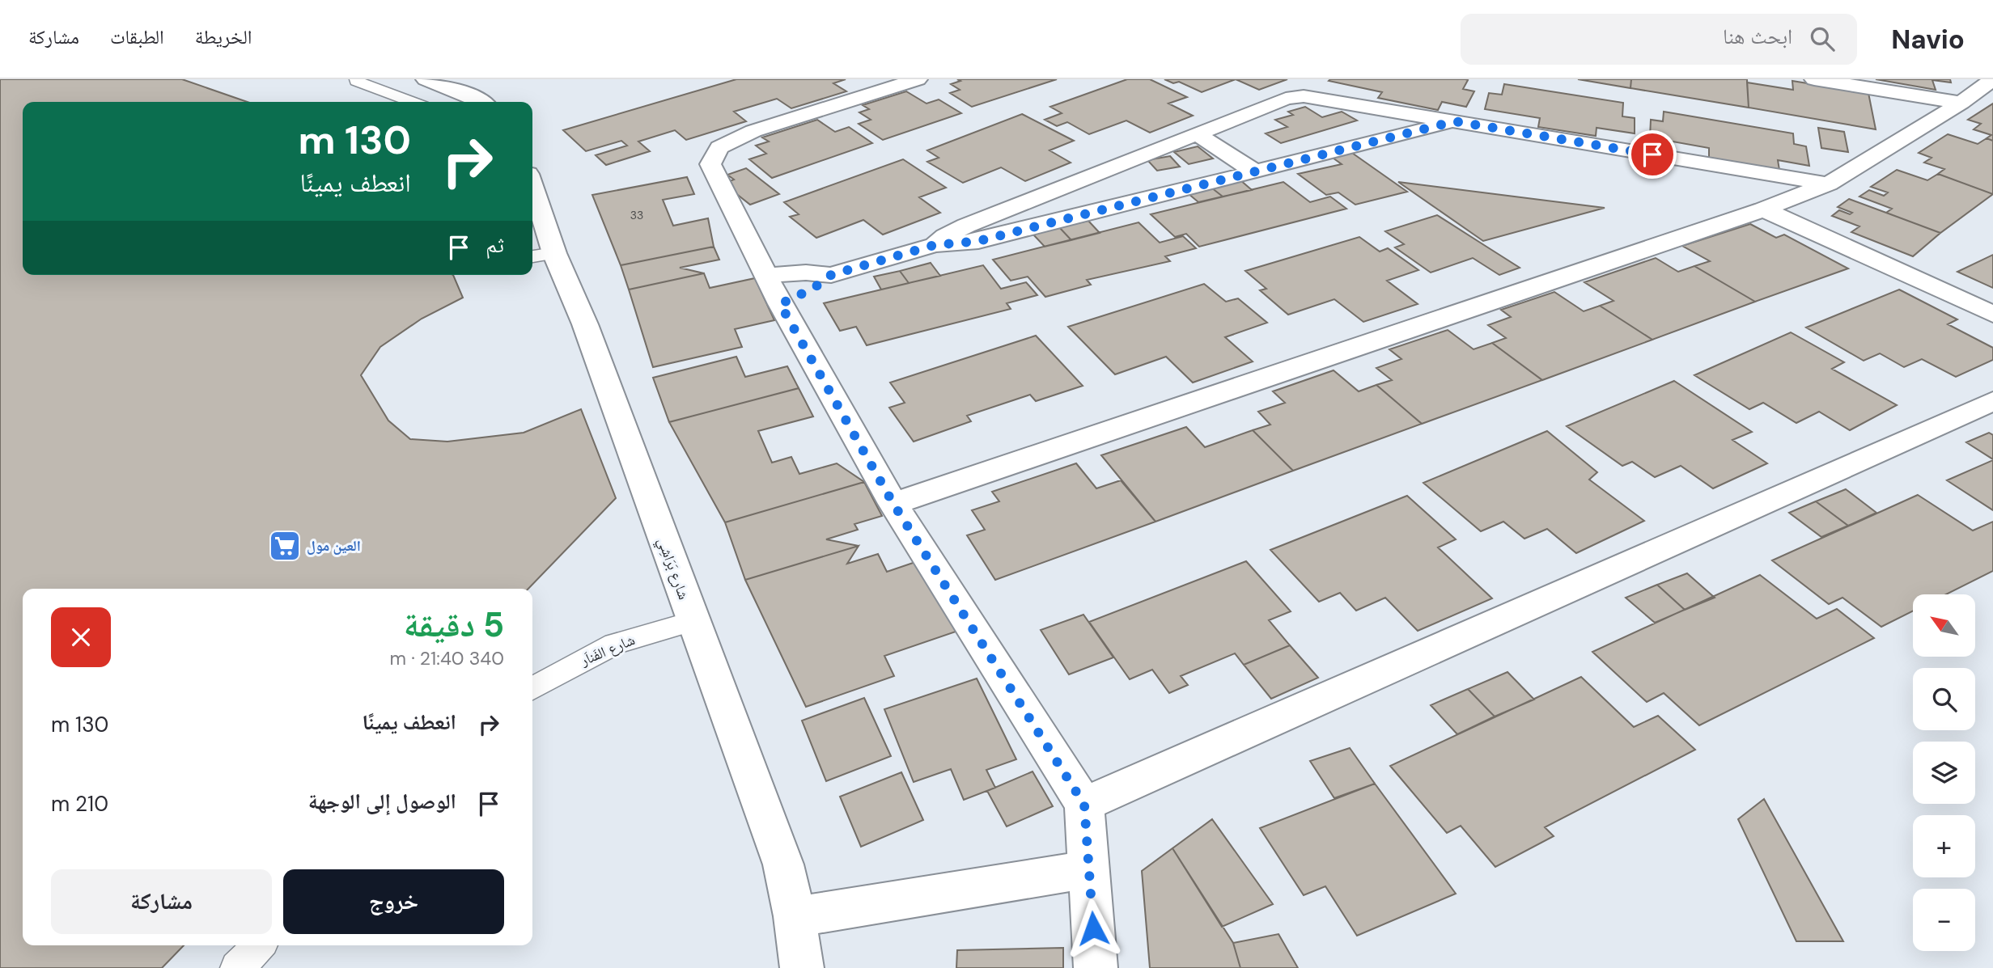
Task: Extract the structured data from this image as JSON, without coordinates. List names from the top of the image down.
{
  "streets": {
    "street": ["شارع بَرَاشِي"],
    "lane": ["شارع الفَناَر"]
  },
  "crossings": [
    ["شارع بَرَاشِي", "شارع الفَناَر"]
  ],
  "places": {
    "supermarket": ["العين مول"]
  },
  "house_numbers": ["33"],
  "north": "top left",
  "page": {
    "header": "Navio",
    "search": "ابحث هنا",
    "nav": ["الخريطة", "الطبقات", "مشاركة"],
    "turn": ["130 m", "انعطف يمينًا"],
    "then": "ثم",
    "heading": ["5 دقيقة", "340 m · 21:40"],
    "map_buttons": ["+", "−"],
    "list": [
      {
        "name": "انعطف يمينًا",
        "value": "130 m"
      },
      {
        "name": "الوصول إلى الوجهة",
        "value": "210 m"
      }
    ],
    "buttons": ["خروج", "مشاركة"]
  }
}
